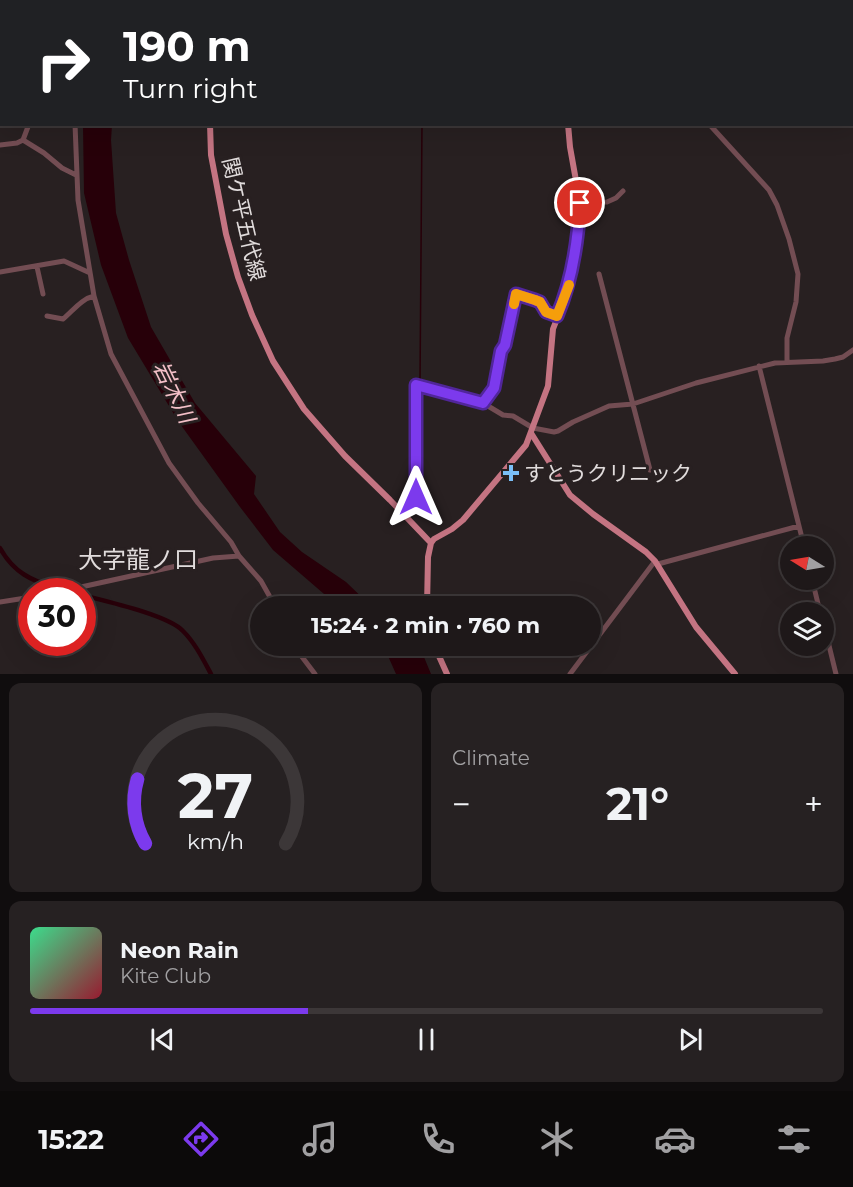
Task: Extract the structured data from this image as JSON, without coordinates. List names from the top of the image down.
{
  "streets": {
    "main road": ["関ケ平五代線"]
  },
  "districts": ["大字龍ノ口"],
  "water": ["岩木川"],
  "places": {
    "health": ["すとうクリニック"]
  },
  "north": "left",
  "page": {
    "turn": ["190 m", "Turn right"],
    "limit": "30",
    "trip": "15:24 · 2 min · 760 m",
    "tile": "Climate",
    "heat": ["−", "21°", "+"],
    "song": ["Neon Rain", "Kite Club"],
    "tabs": "15:22",
    "gauge": ["27", "km/h"]
  }
}
